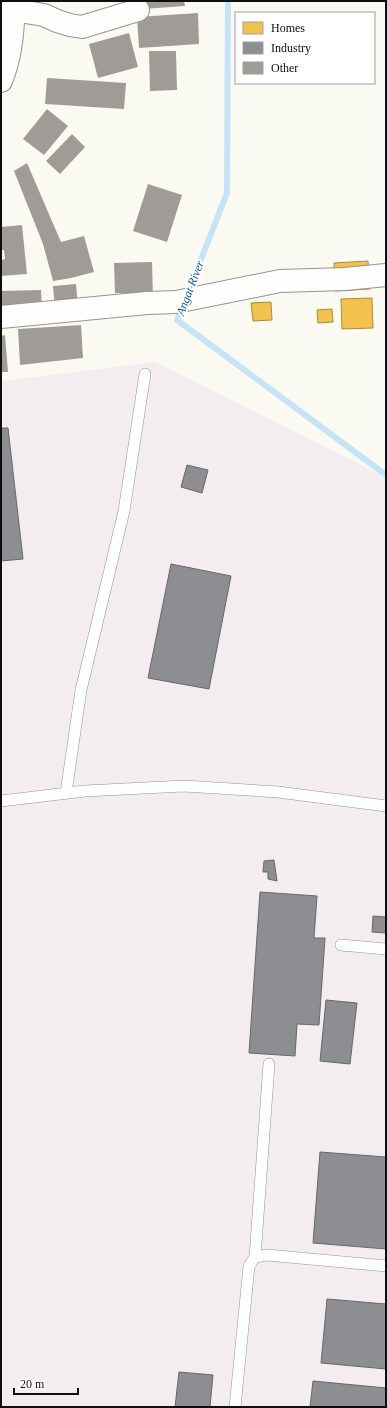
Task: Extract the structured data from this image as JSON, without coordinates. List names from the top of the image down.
{
  "water": ["Angat River"],
  "legend": ["Homes", "Industry", "Other"],
  "scale_bar": "20 m"
}
